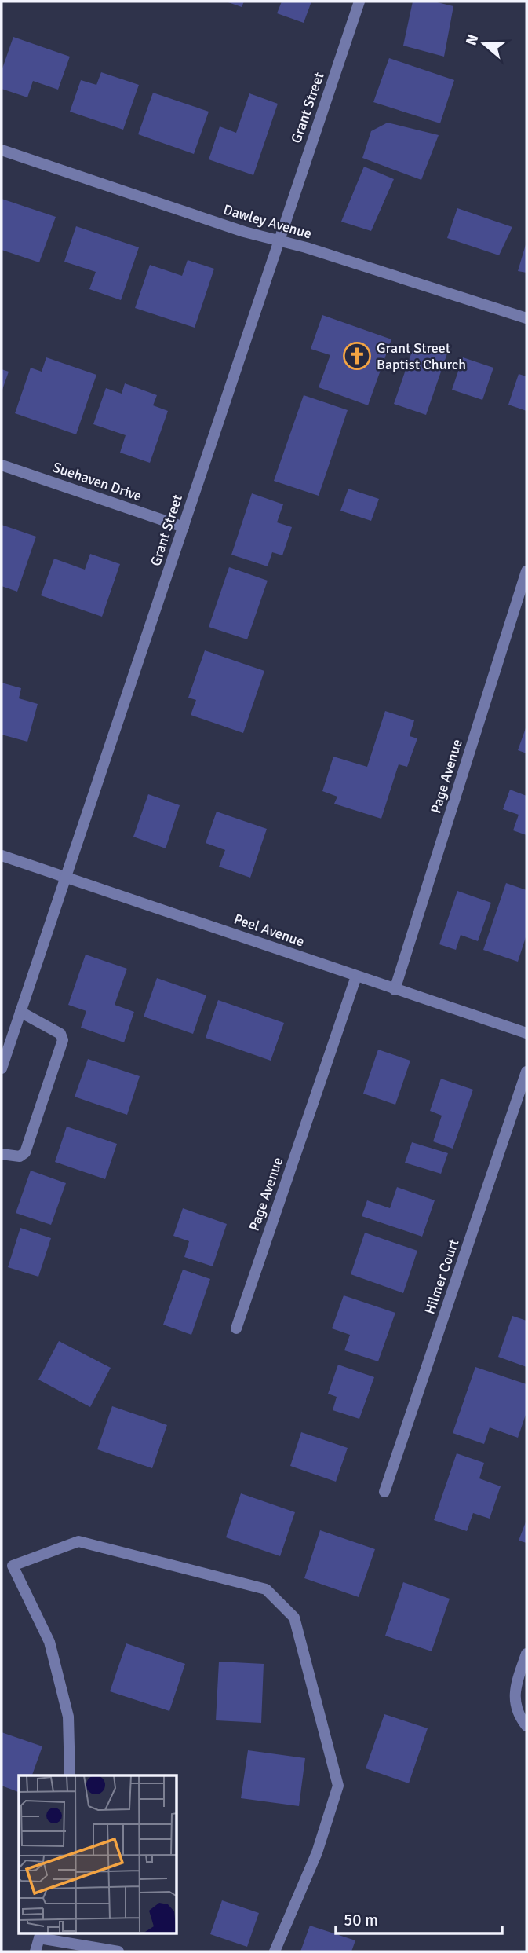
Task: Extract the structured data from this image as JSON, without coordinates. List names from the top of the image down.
{
  "streets": {
    "street": [
      "Grant Street",
      "Dawley Avenue",
      "Suehaven Drive",
      "Page Avenue",
      "Peel Avenue",
      "Hilmer Court"
    ]
  },
  "crossings": [
    ["Grant Street", "Dawley Avenue"],
    ["Grant Street", "Suehaven Drive"],
    ["Grant Street", "Peel Avenue"],
    ["Page Avenue", "Peel Avenue"]
  ],
  "places": {
    "church": ["Grant Street Baptist Church"]
  },
  "scale_bar": "50 m",
  "north": "left"
}
